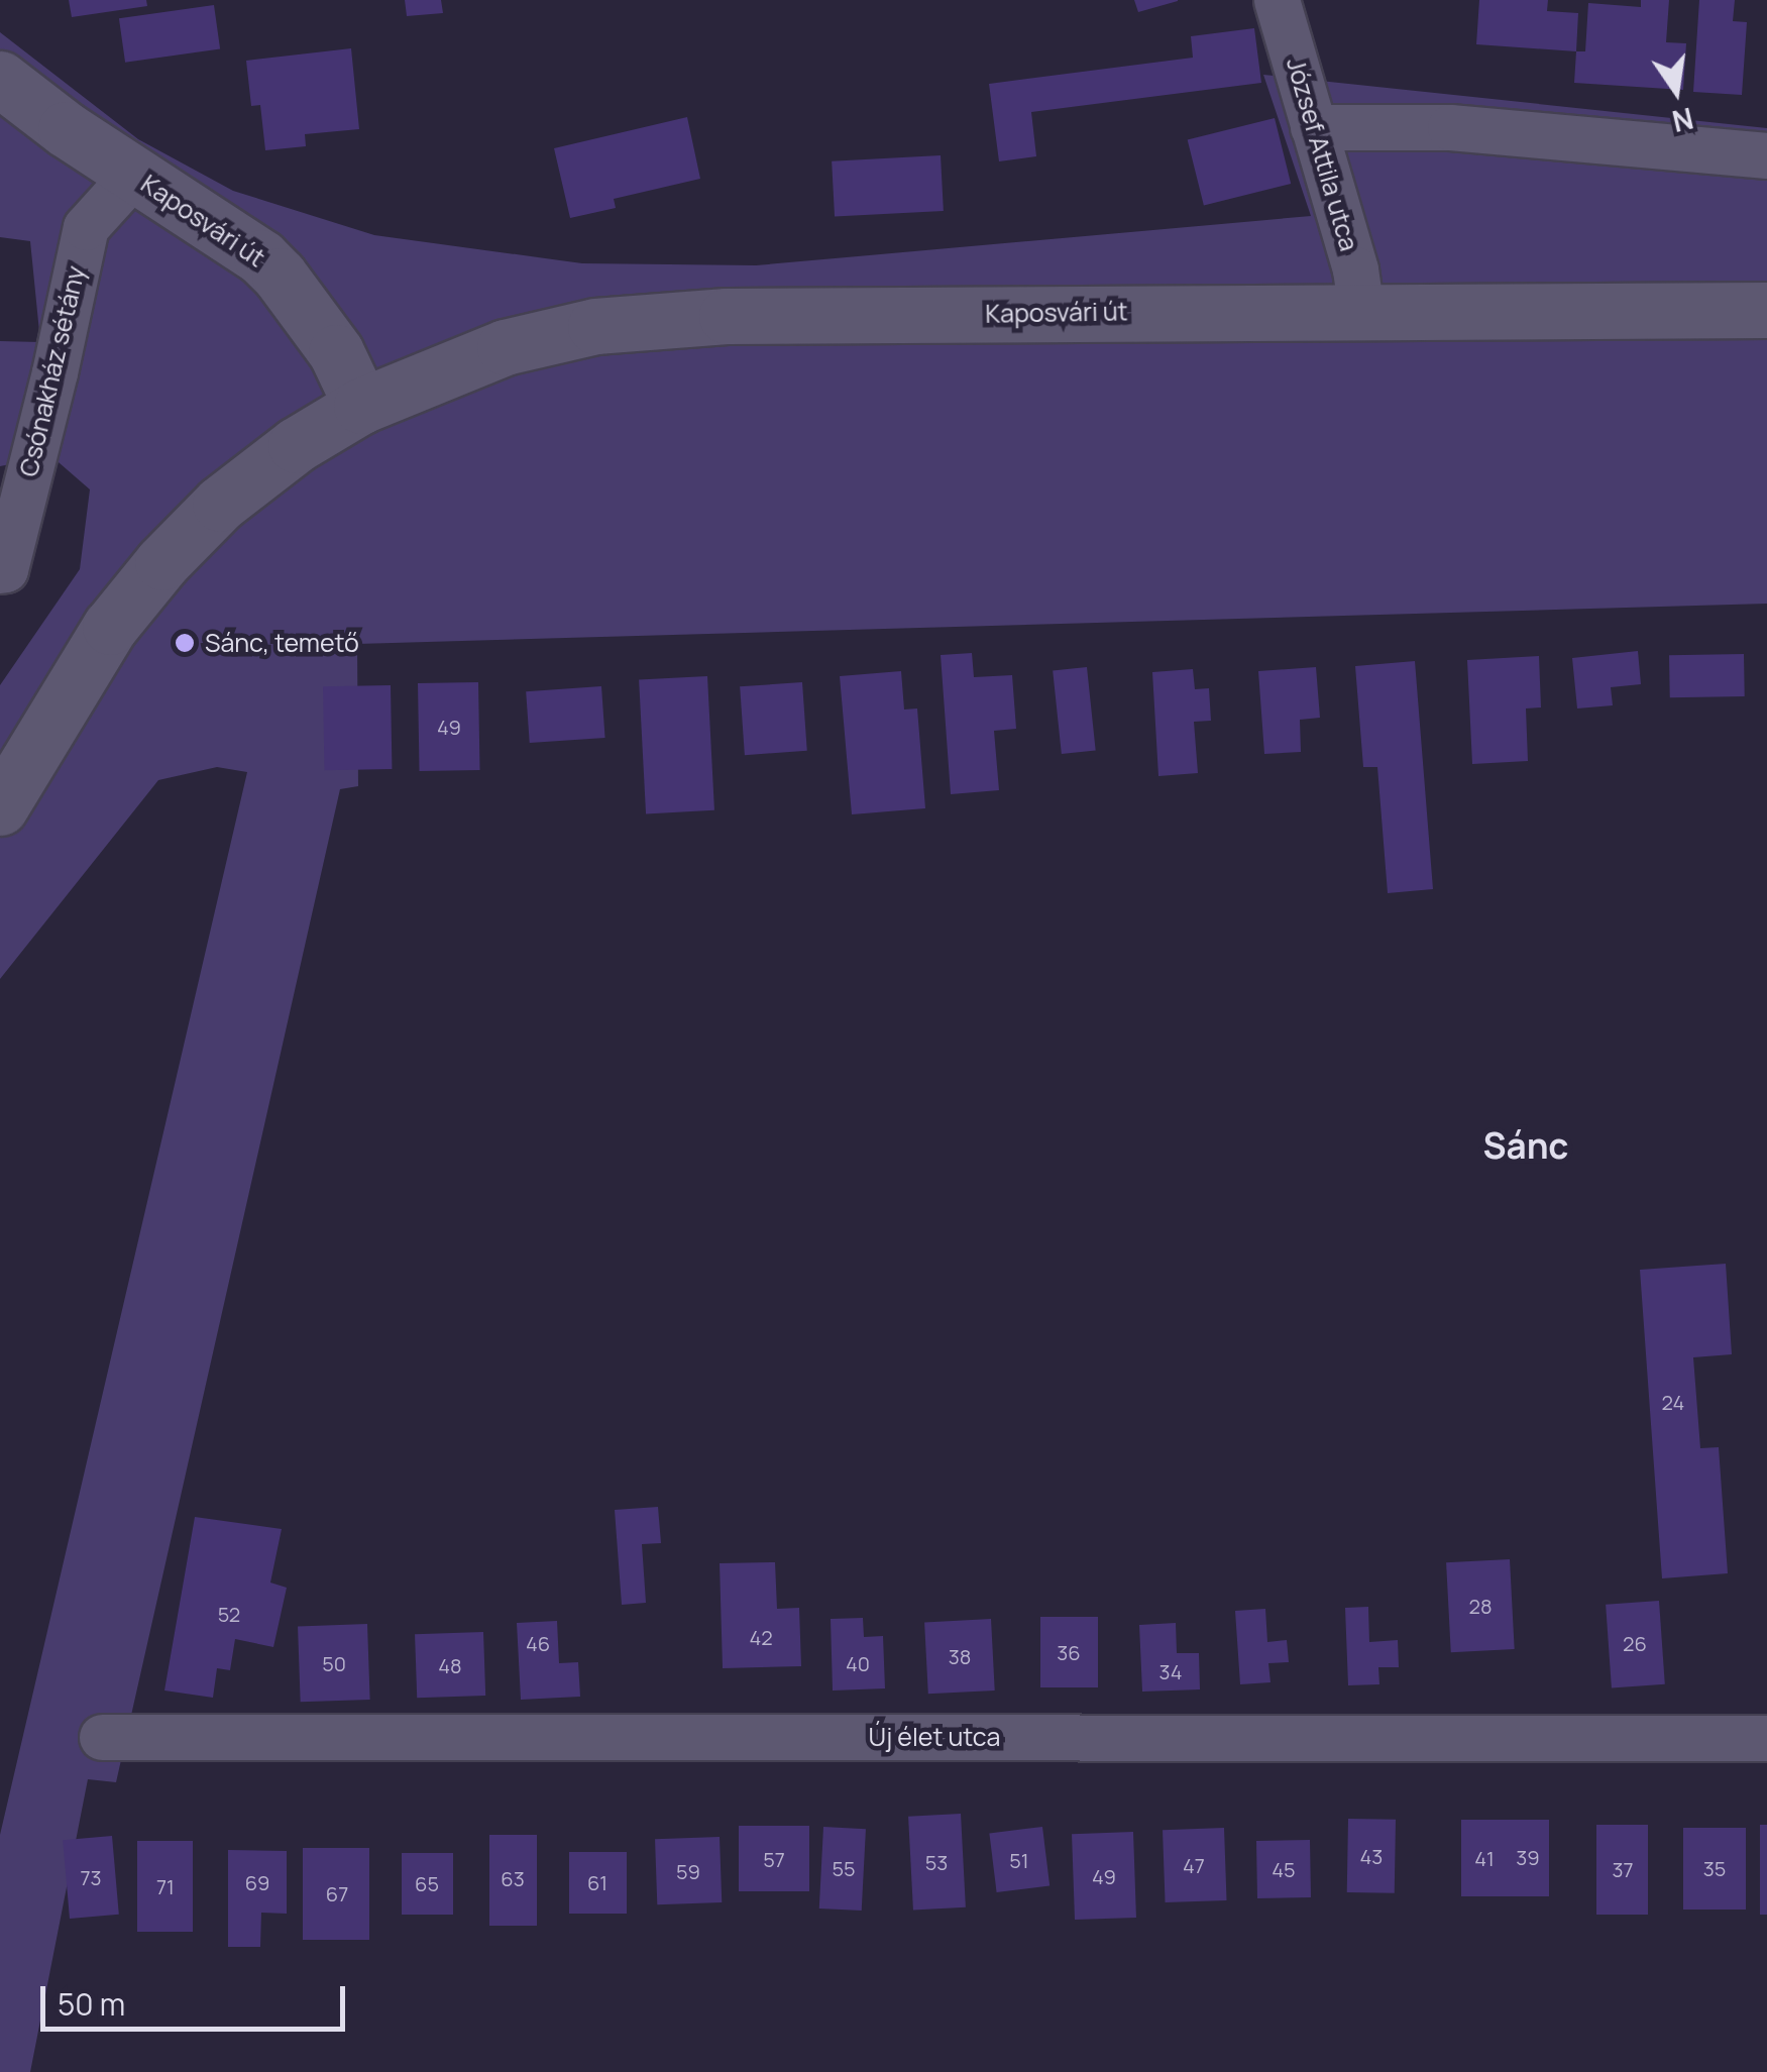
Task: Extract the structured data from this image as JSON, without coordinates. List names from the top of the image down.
{
  "streets": {
    "main road": ["Kaposvári út"],
    "street": ["József Attila utca", "Csónakház sétány", "Új élet utca"]
  },
  "crossings": [
    ["József Attila utca", "Kaposvári út"],
    ["Kaposvári út", "Csónakház sétány"]
  ],
  "districts": ["Sánc"],
  "places": ["Sánc, temető"],
  "house_numbers": [
    "49",
    "24",
    "28",
    "52",
    "42",
    "46",
    "26",
    "36",
    "38",
    "50",
    "40",
    "48",
    "34",
    "43",
    "39",
    "41",
    "57",
    "51",
    "53",
    "47",
    "55",
    "35",
    "45",
    "37",
    "59",
    "49",
    "73",
    "63",
    "69",
    "61",
    "65",
    "71",
    "67"
  ],
  "scale_bar": "50 m",
  "north": "bottom"
}
